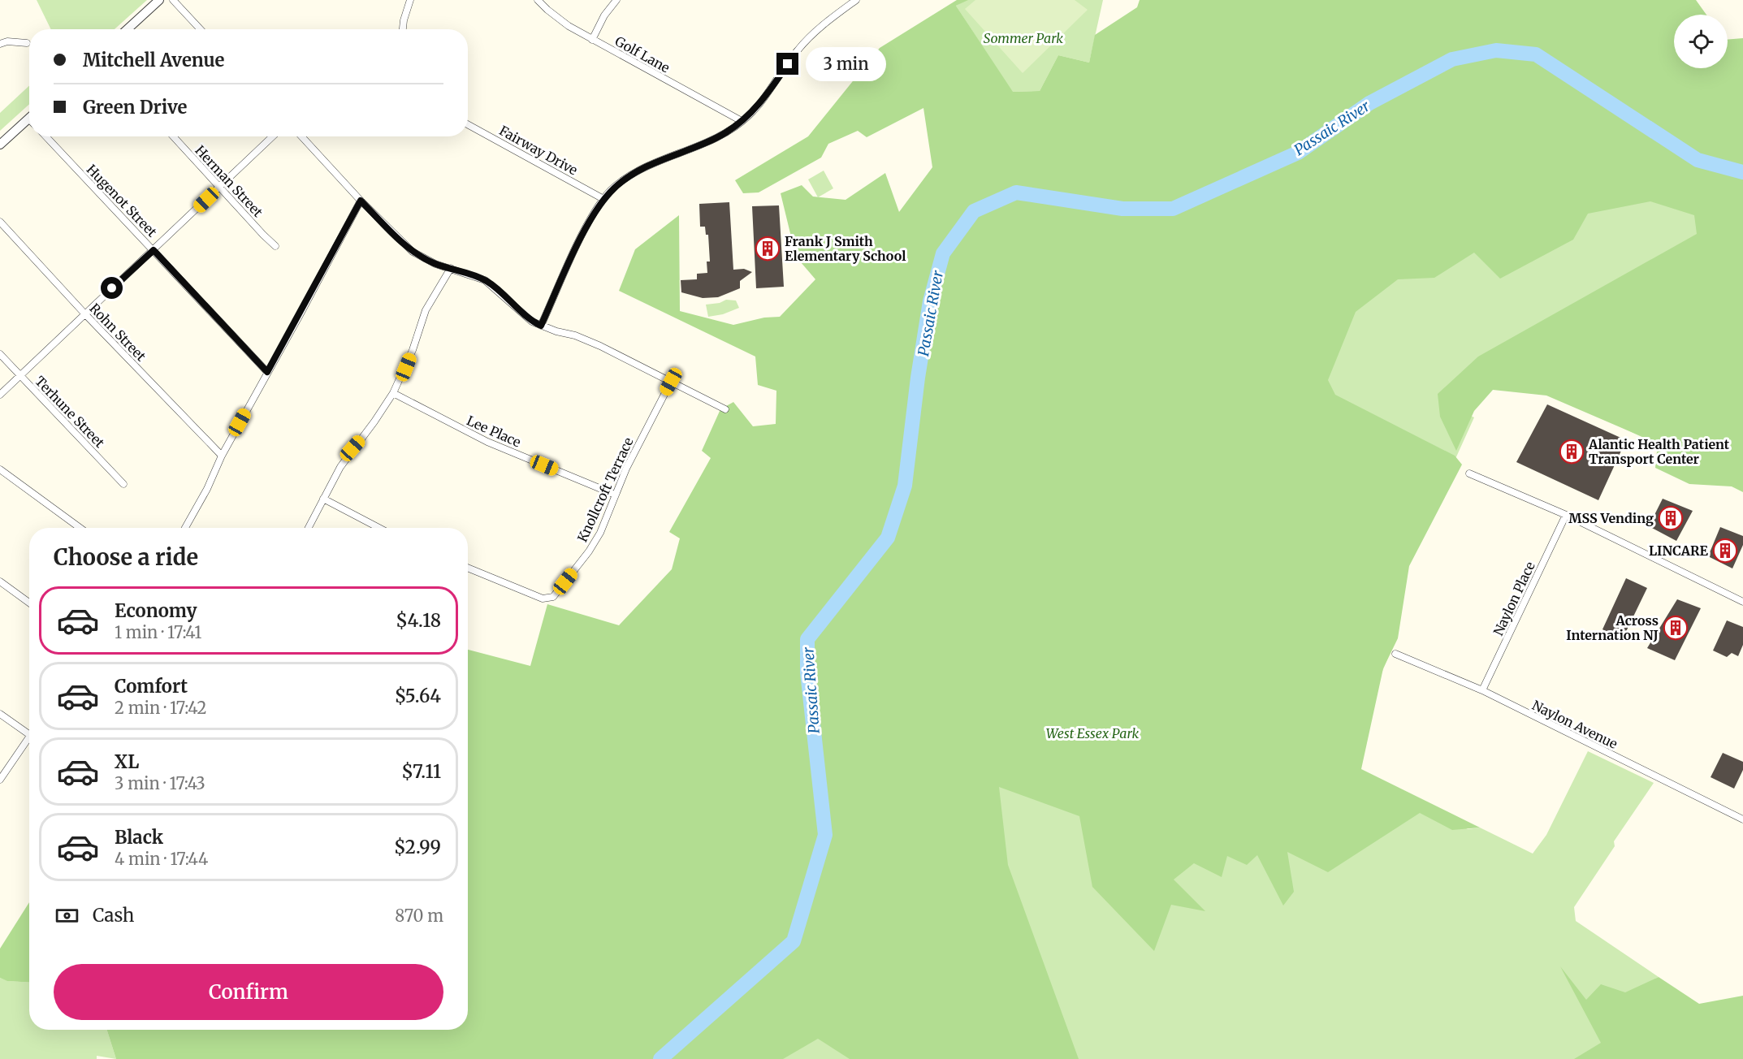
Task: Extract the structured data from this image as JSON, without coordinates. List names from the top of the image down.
{
  "streets": {
    "street": [
      "Golf Lane",
      "Fairway Drive",
      "Herman Street",
      "Hugenot Street",
      "Rohn Street",
      "Terhune Street",
      "Lee Place",
      "Knollcroft Terrace",
      "Naylon Place",
      "Naylon Avenue"
    ]
  },
  "crossings": [
    ["Lee Place", "Knollcroft Terrace"],
    ["Naylon Place", "Naylon Avenue"]
  ],
  "water": ["Passaic River"],
  "parks": ["Sommer Park", "West Essex Park"],
  "places": {
    "building": [
      "Frank J Smith Elementary School",
      "Alantic Health Patient Transport Center",
      "MSS Vending",
      "LINCARE",
      "Across Internation NJ"
    ]
  },
  "page": {
    "banner": ["Mitchell Avenue", "Green Drive"],
    "bubble": "3 min",
    "heading": "Choose a ride",
    "list": [
      {
        "name": "Economy",
        "note": "1 min · 17:41",
        "value": "$4.18"
      },
      {
        "name": "Comfort",
        "note": "2 min · 17:42",
        "value": "$5.64"
      },
      {
        "name": "XL",
        "note": "3 min · 17:43",
        "value": "$7.11"
      },
      {
        "name": "Black",
        "note": "4 min · 17:44",
        "value": "$2.99"
      }
    ],
    "pay": ["Cash", "870 m"],
    "buttons": "Confirm"
  }
}
